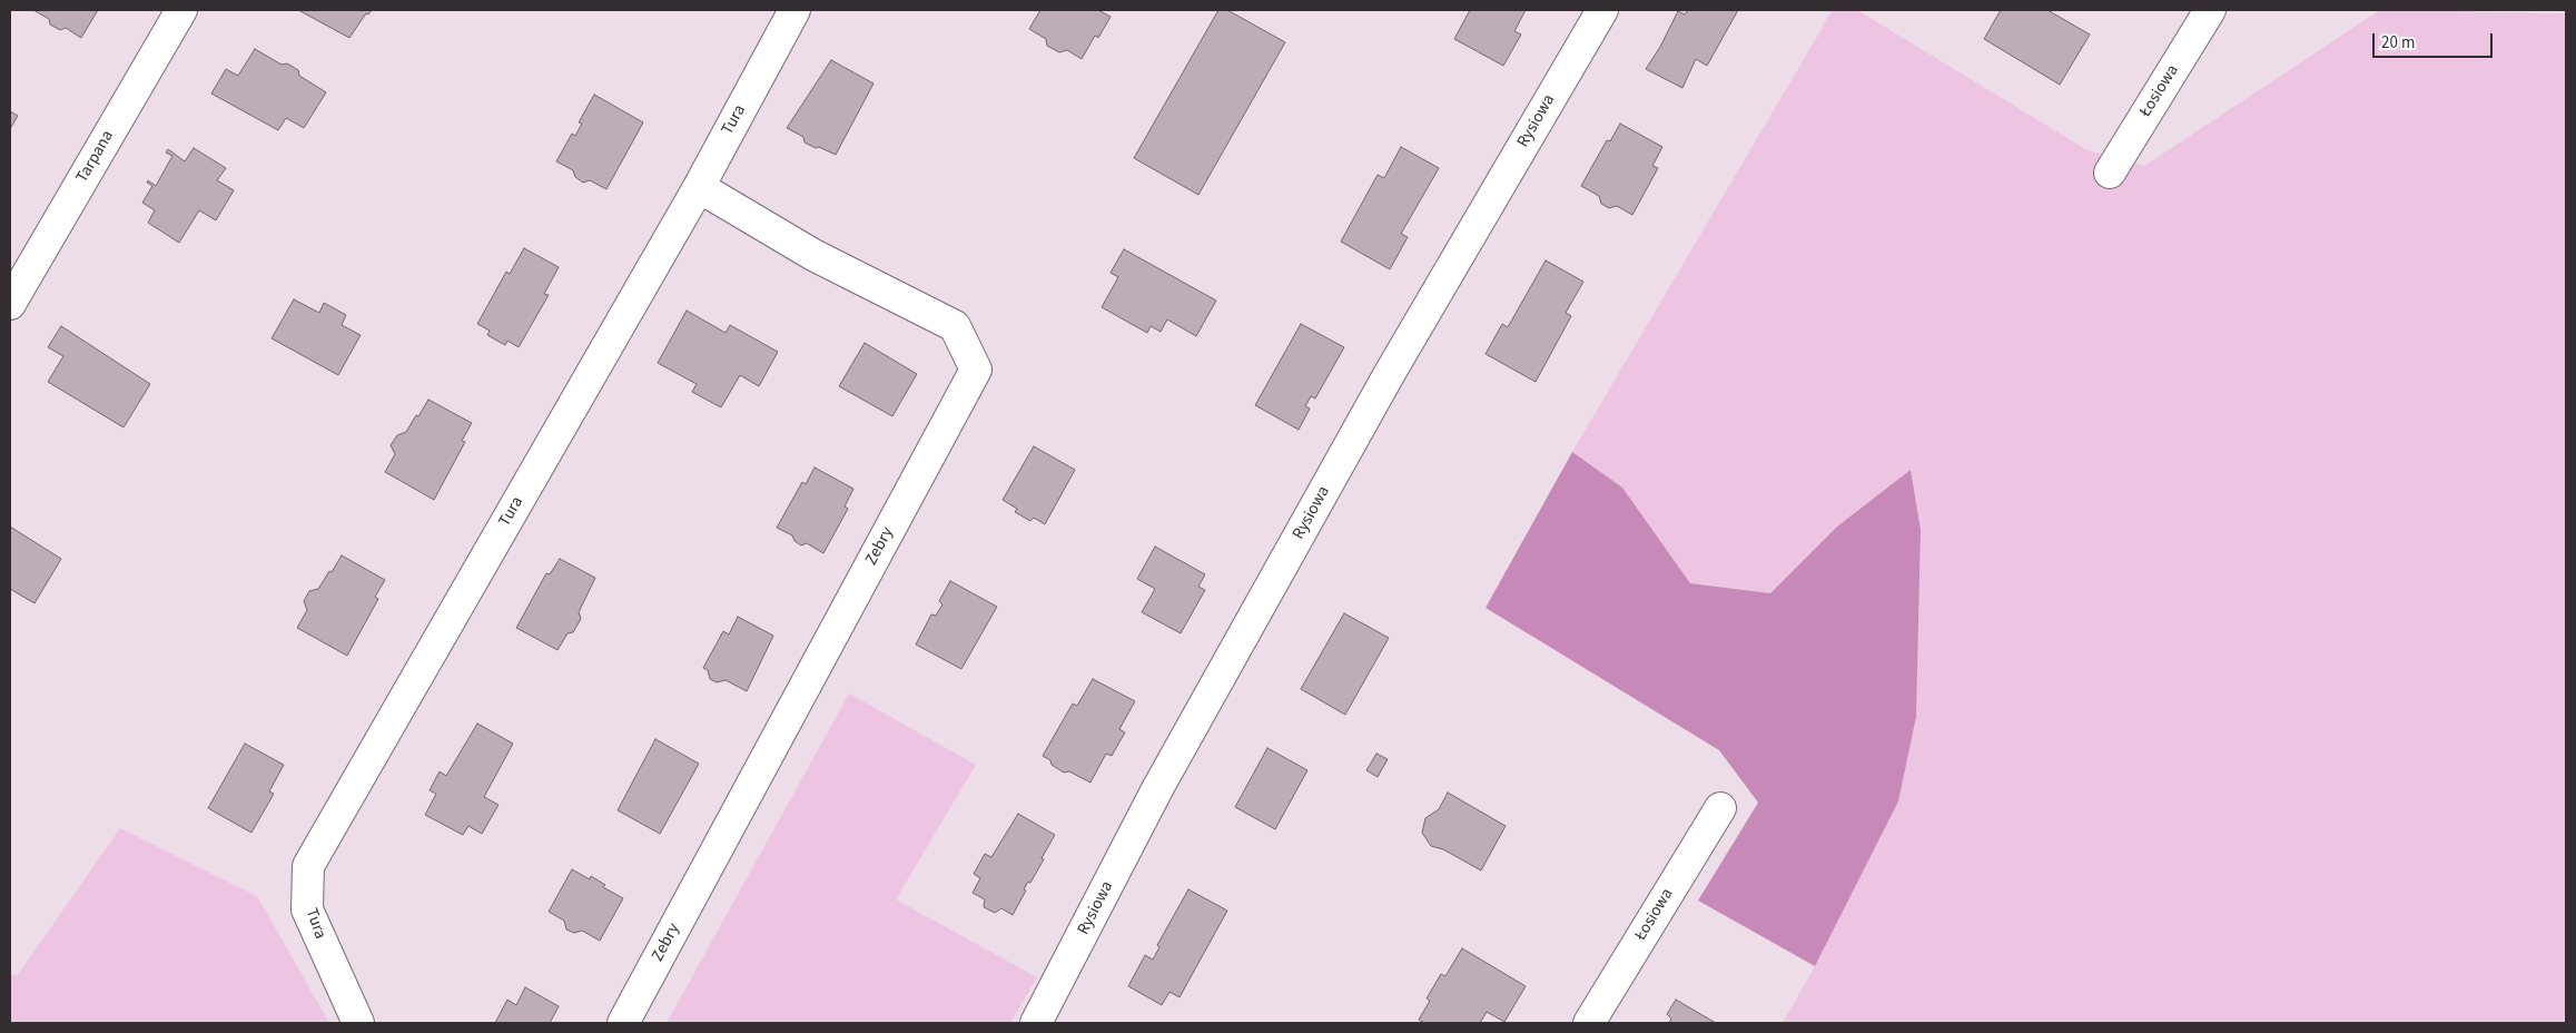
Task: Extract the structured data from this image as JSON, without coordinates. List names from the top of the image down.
{
  "streets": {
    "street": [
      "Łosiowa",
      "Tura",
      "Rysiowa",
      "Tarpana",
      "Zebry"
    ]
  },
  "crossings": [
    ["Tura", "Zebry"]
  ],
  "scale_bar": "20 m"
}
